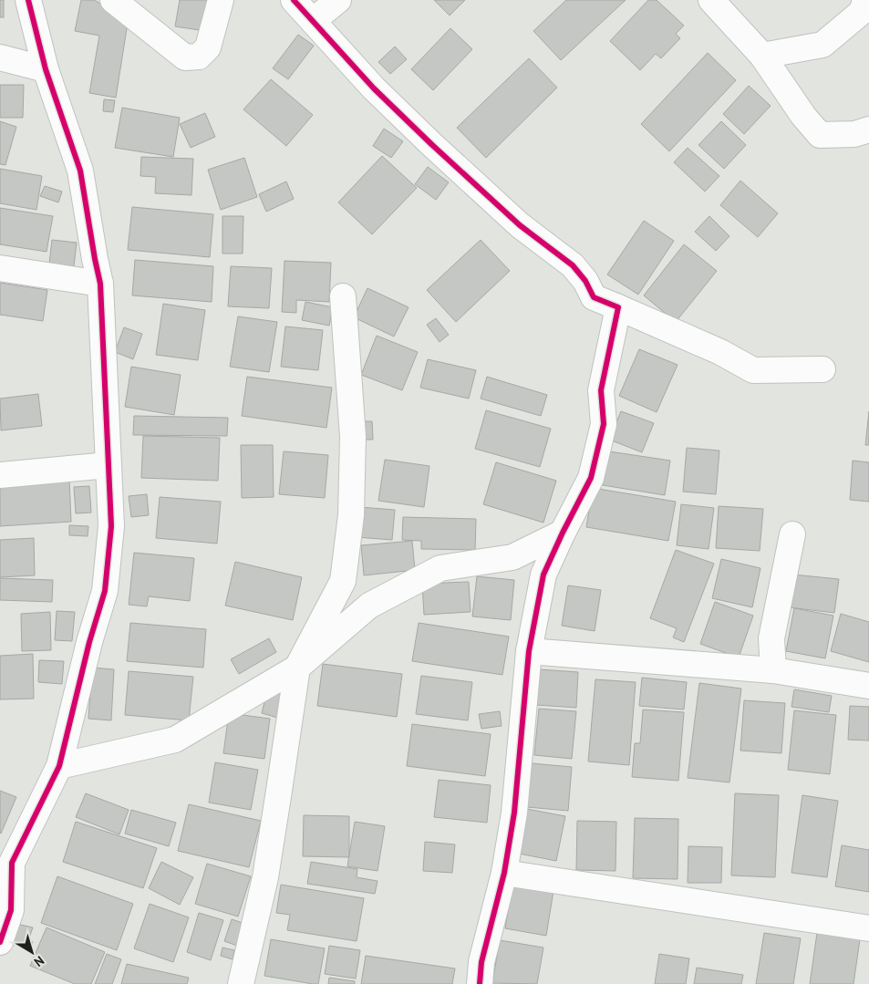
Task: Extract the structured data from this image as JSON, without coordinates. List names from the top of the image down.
{
  "north": "bottom right"
}
